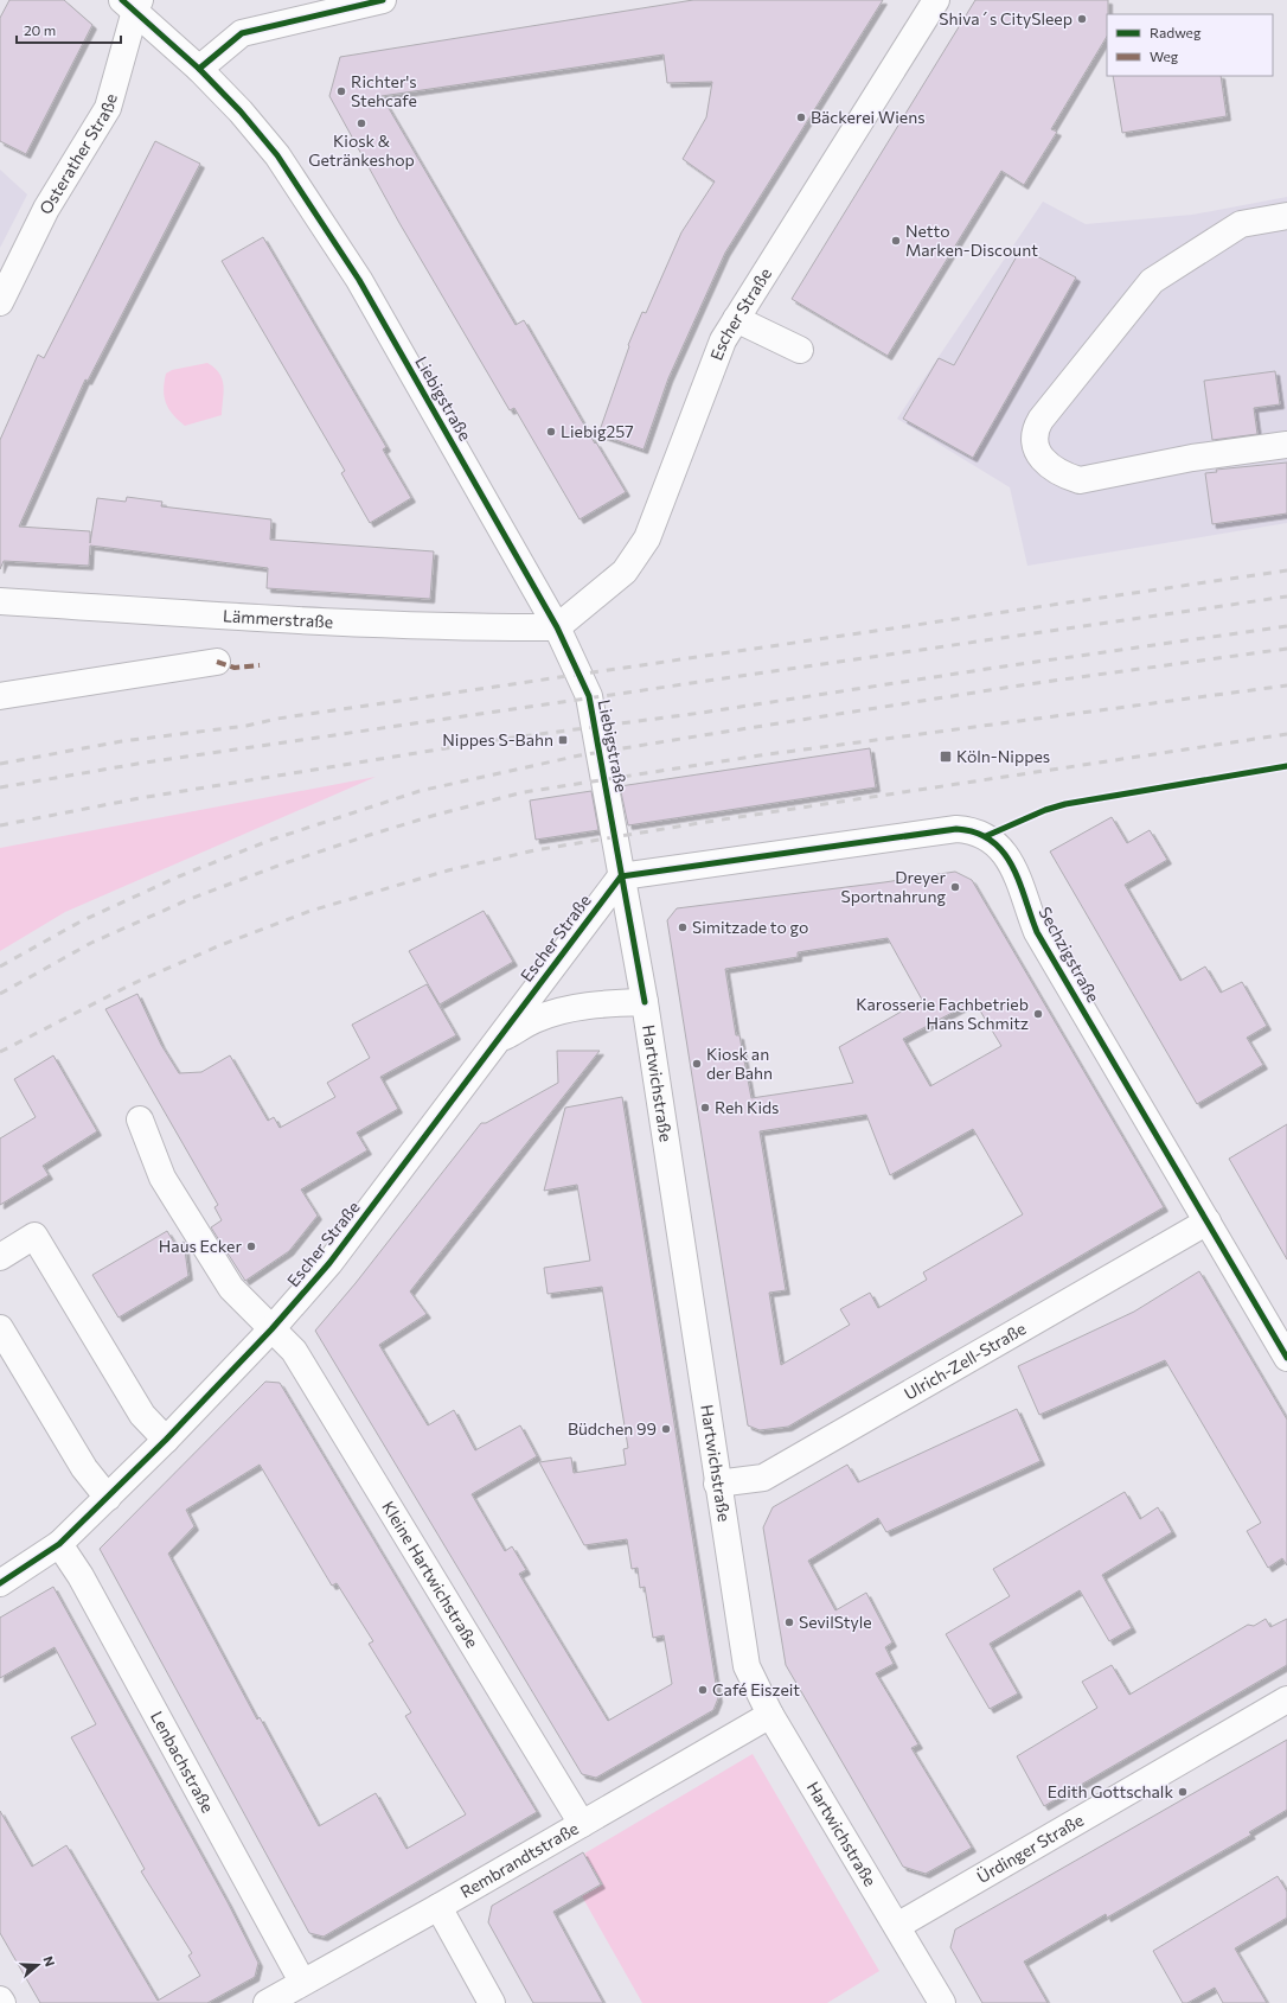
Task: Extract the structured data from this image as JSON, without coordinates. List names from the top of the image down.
{
  "streets": {
    "street": [
      "Osterather Straße",
      "Escher Straße",
      "Liebigstraße",
      "Lämmerstraße",
      "Sechzigstraße",
      "Hartwichstraße",
      "Ulrich-Zell-Straße",
      "Kleine Hartwichstraße",
      "Lenbachstraße",
      "Ürdinger Straße",
      "Rembrandtstraße"
    ]
  },
  "crossings": [
    ["Osterather Straße", "Liebigstraße"],
    ["Escher Straße", "Liebigstraße"],
    ["Escher Straße", "Lämmerstraße"],
    ["Escher Straße", "Sechzigstraße"],
    ["Escher Straße", "Hartwichstraße"],
    ["Escher Straße", "Kleine Hartwichstraße"],
    ["Escher Straße", "Lenbachstraße"],
    ["Liebigstraße", "Lämmerstraße"],
    ["Liebigstraße", "Sechzigstraße"],
    ["Liebigstraße", "Hartwichstraße"],
    ["Sechzigstraße", "Hartwichstraße"],
    ["Sechzigstraße", "Ulrich-Zell-Straße"],
    ["Hartwichstraße", "Ulrich-Zell-Straße"],
    ["Hartwichstraße", "Ürdinger Straße"],
    ["Hartwichstraße", "Rembrandtstraße"],
    ["Kleine Hartwichstraße", "Rembrandtstraße"],
    ["Lenbachstraße", "Rembrandtstraße"]
  ],
  "places": {
    "other": [
      "Shiva´s CitySleep",
      "Richter's Stehcafe",
      "Bäckerei Wiens",
      "Kiosk & Getränkeshop",
      "Netto Marken-Discount",
      "Liebig257",
      "Dreyer Sportnahrung",
      "Simitzade to go",
      "Karosserie Fachbetrieb Hans Schmitz",
      "Kiosk an der Bahn",
      "Reh Kids",
      "Haus Ecker",
      "Büdchen 99",
      "SevilStyle",
      "Café Eiszeit",
      "Edith Gottschalk"
    ],
    "transit": ["Nippes S-Bahn", "Köln-Nippes"]
  },
  "legend": ["Radweg", "Weg"],
  "scale_bar": "20 m",
  "north": "right"
}
